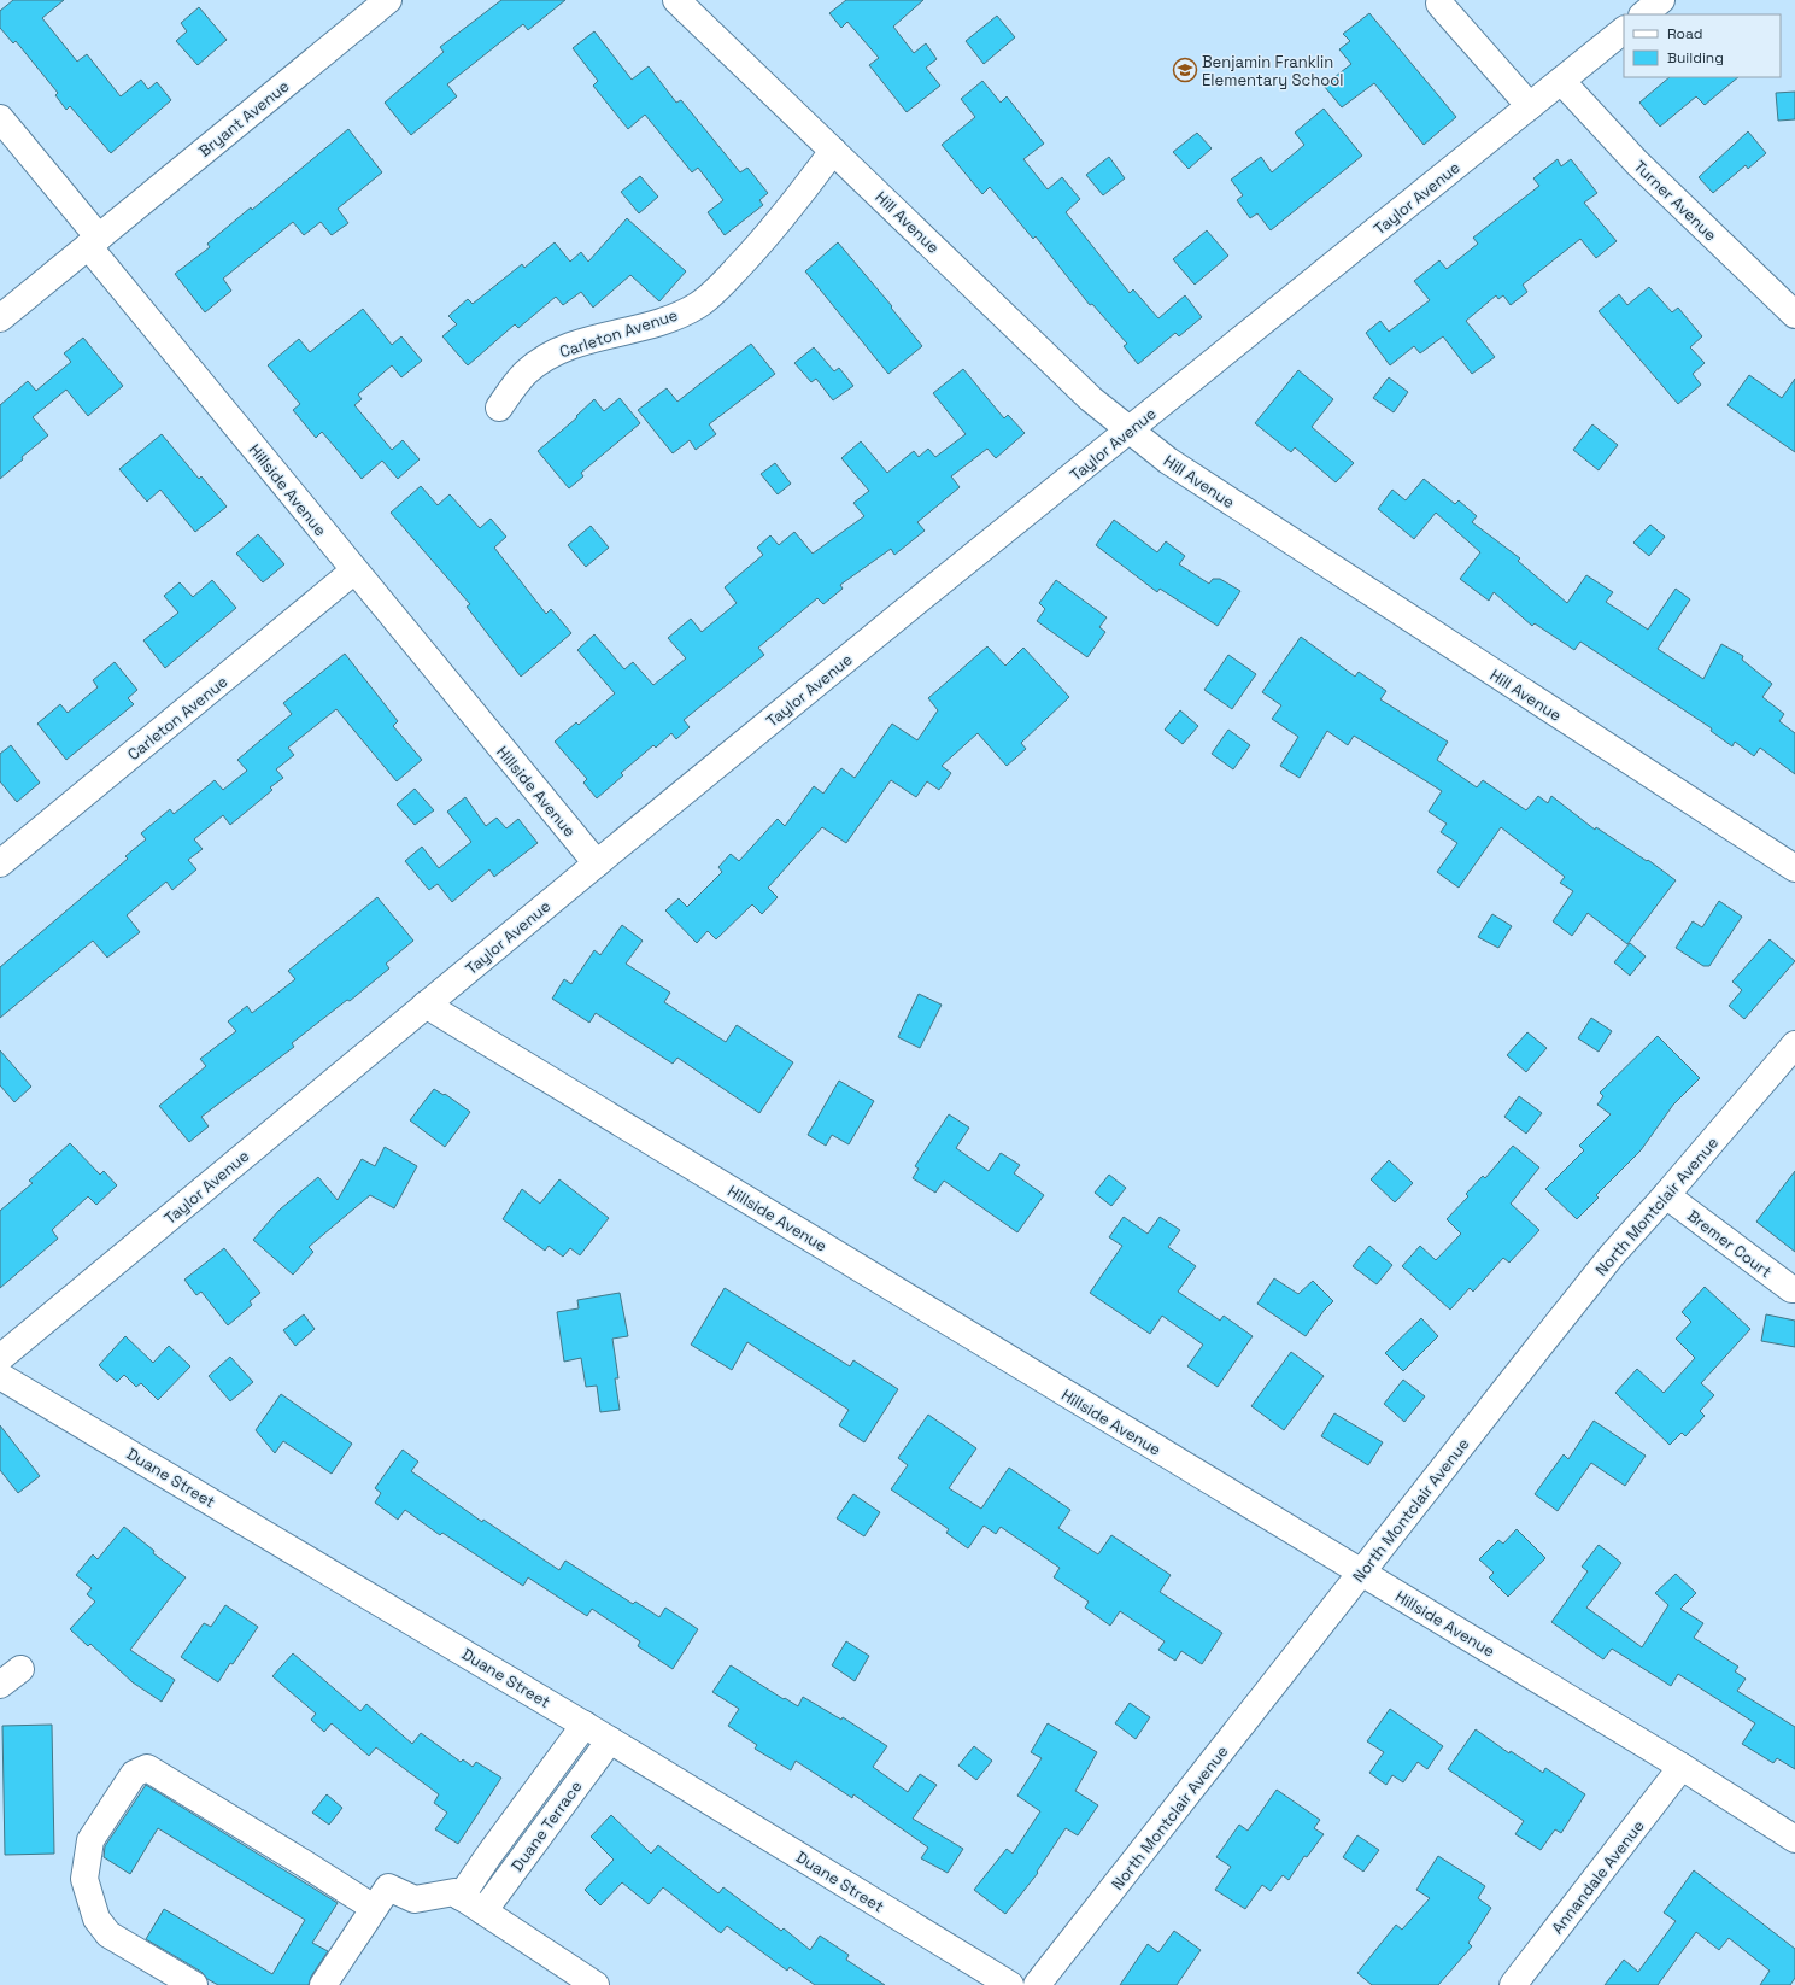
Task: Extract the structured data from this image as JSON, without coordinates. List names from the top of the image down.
{
  "streets": {
    "street": [
      "Bryant Avenue",
      "Taylor Avenue",
      "Turner Avenue",
      "Hill Avenue",
      "Carleton Avenue",
      "Hillside Avenue",
      "North Montclair Avenue",
      "Bremer Court",
      "Duane Street",
      "Duane Terrace",
      "Annandale Avenue"
    ]
  },
  "crossings": [
    ["Bryant Avenue", "Hillside Avenue"],
    ["Taylor Avenue", "Turner Avenue"],
    ["Taylor Avenue", "Hill Avenue"],
    ["Taylor Avenue", "Hillside Avenue"],
    ["Hill Avenue", "Carleton Avenue"],
    ["Carleton Avenue", "Hillside Avenue"],
    ["Hillside Avenue", "North Montclair Avenue"],
    ["Hillside Avenue", "Annandale Avenue"],
    ["North Montclair Avenue", "Bremer Court"],
    ["Duane Street", "Duane Terrace"]
  ],
  "places": {
    "school or university": ["Benjamin Franklin Elementary School"]
  },
  "legend": ["Road", "Building"]
}
